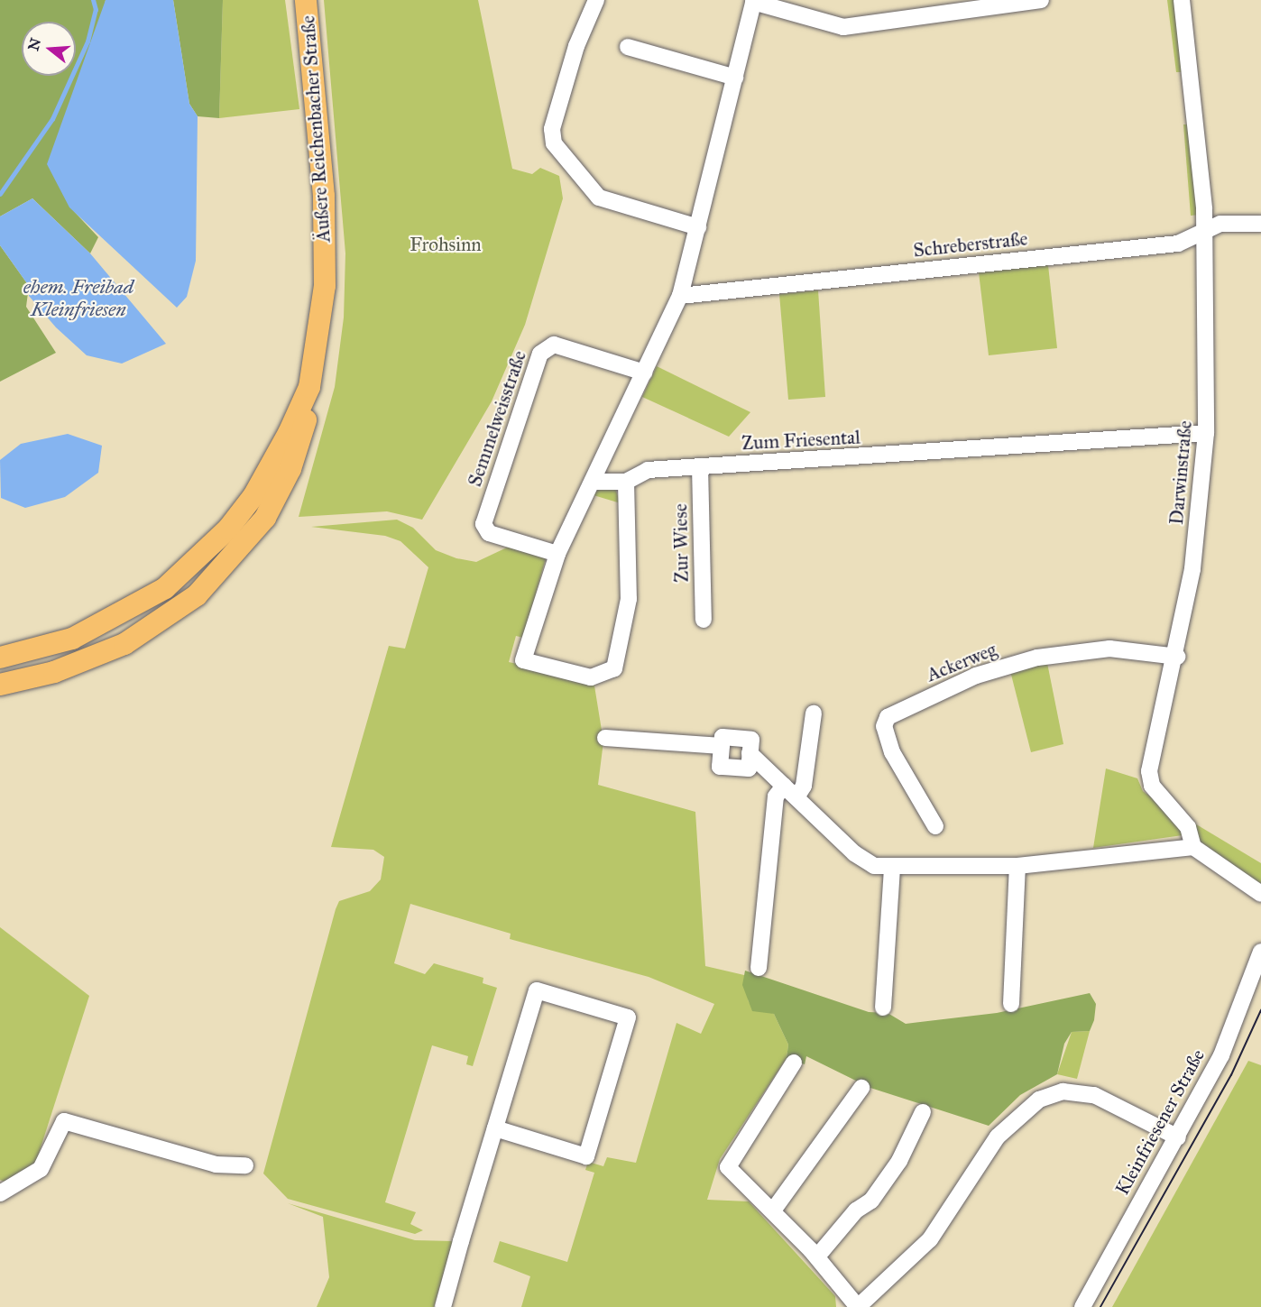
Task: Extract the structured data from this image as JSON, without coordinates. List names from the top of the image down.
{
  "streets": {
    "main road": ["Äußere Reichenbacher Straße"],
    "street": [
      "Schreberstraße",
      "Semmelweisstraße",
      "Zum Friesental",
      "Darwinstraße",
      "Zur Wiese",
      "Ackerweg",
      "Kleinfriesener Straße"
    ]
  },
  "crossings": [
    ["Schreberstraße", "Darwinstraße"],
    ["Zum Friesental", "Darwinstraße"],
    ["Zum Friesental", "Zur Wiese"],
    ["Darwinstraße", "Ackerweg"]
  ],
  "water": ["ehem. Freibad Kleinfriesen"],
  "parks": ["Frohsinn"],
  "north": "left"
}
